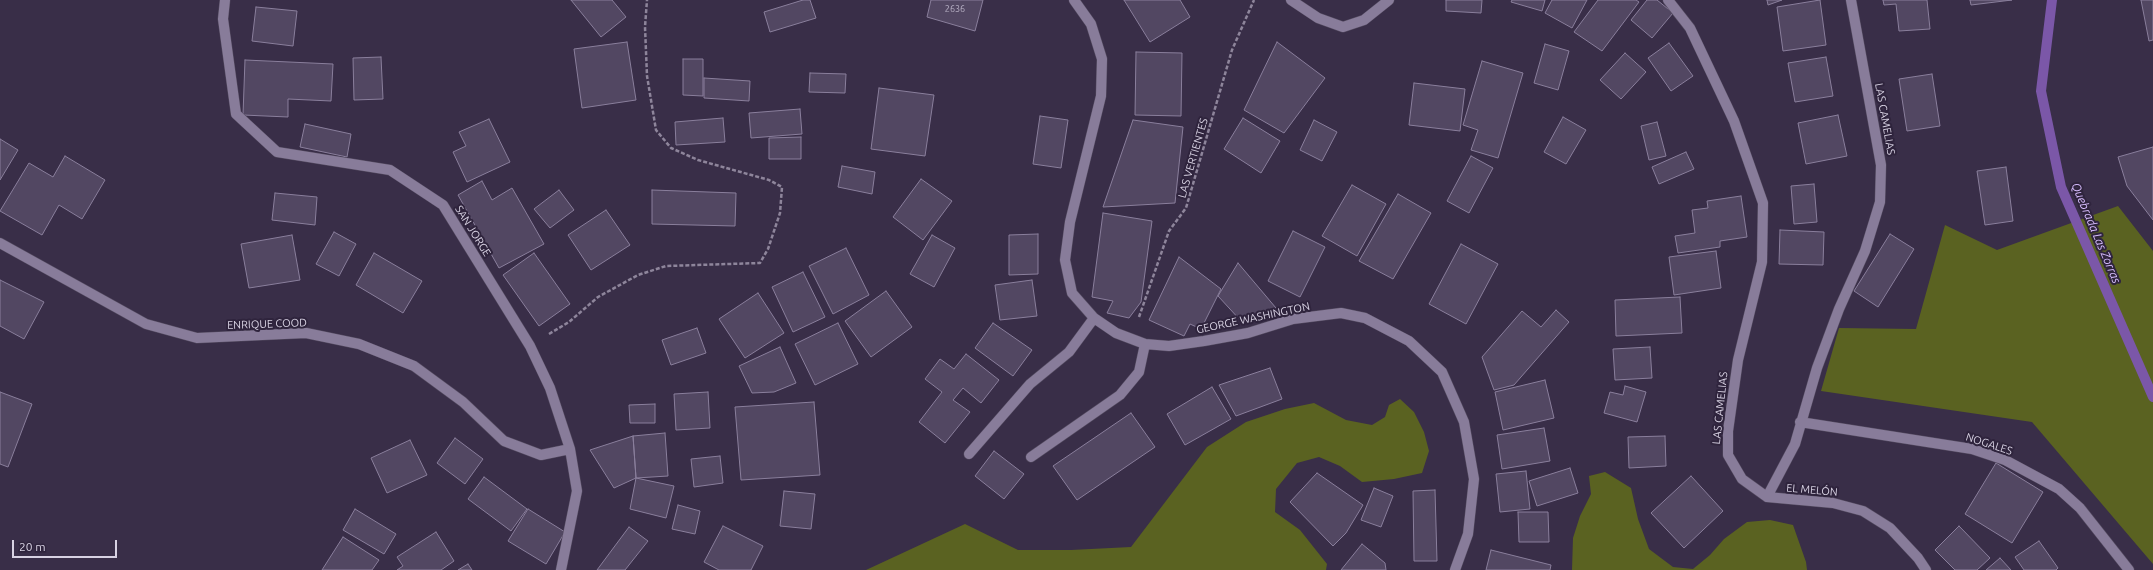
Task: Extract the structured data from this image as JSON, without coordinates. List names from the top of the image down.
{
  "streets": {
    "street": [
      "LAS CAMELIAS",
      "SAN JORGE",
      "GEORGE WASHINGTON",
      "ENRIQUE COOD",
      "NOGALES",
      "EL MELÓN"
    ],
    "path": ["LAS VERTIENTES"]
  },
  "crossings": [
    ["LAS CAMELIAS", "NOGALES"],
    ["LAS CAMELIAS", "EL MELÓN"],
    ["LAS VERTIENTES", "GEORGE WASHINGTON"],
    ["SAN JORGE", "ENRIQUE COOD"]
  ],
  "water": ["Quebrada Las Zorras"],
  "house_numbers": ["2636"],
  "scale_bar": "20 m"
}
